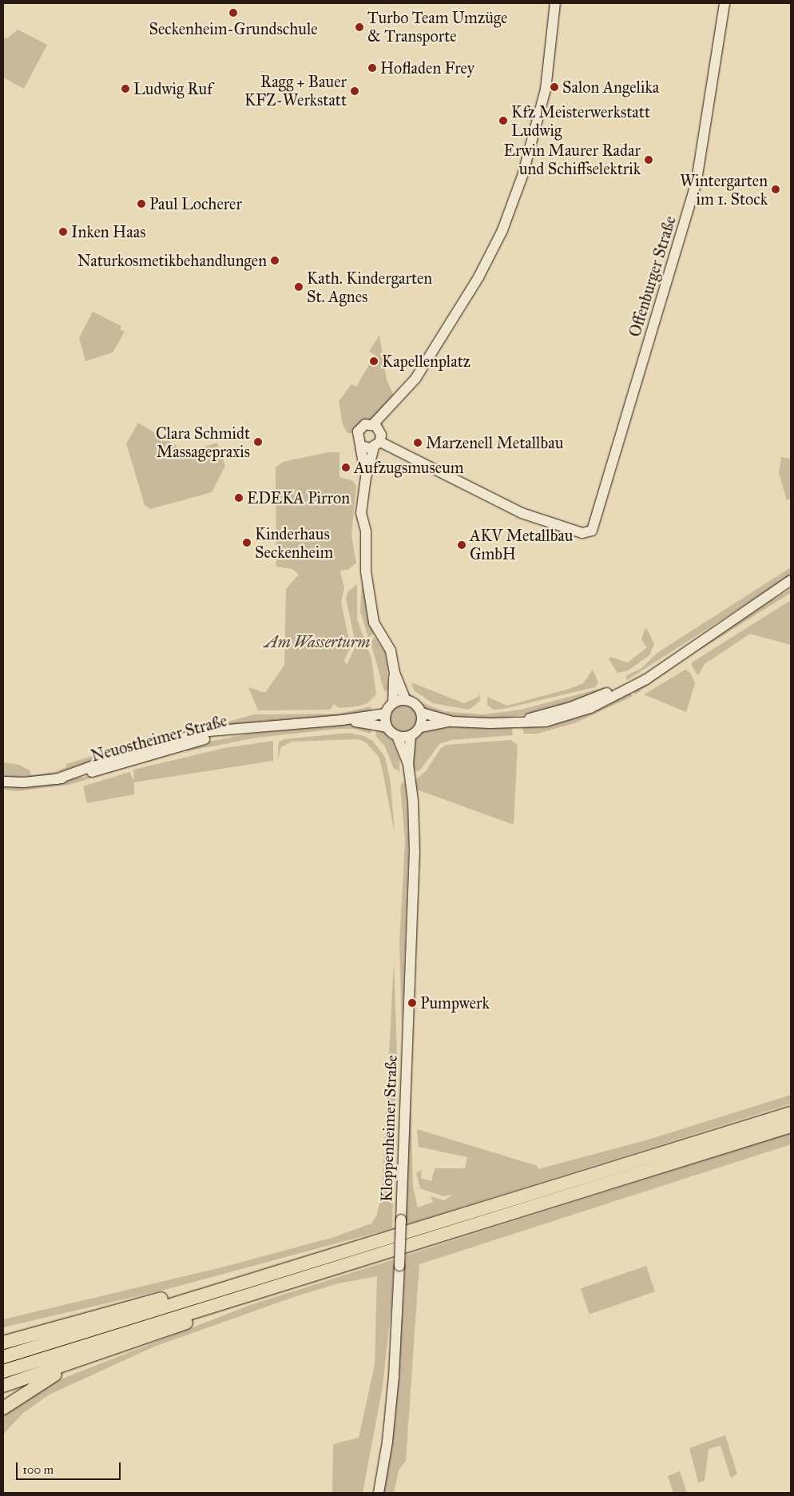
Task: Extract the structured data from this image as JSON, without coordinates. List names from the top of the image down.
{
  "streets": {
    "main road": ["Offenburger Straße", "Neuostheimer Straße", "Kloppenheimer Straße"]
  },
  "crossings": [
    ["Neuostheimer Straße", "Kloppenheimer Straße"]
  ],
  "parks": ["Am Wasserturm"],
  "places": [
    "Seckenheim-Grundschule",
    "Turbo Team Umzüge & Transporte",
    "Hofladen Frey",
    "Salon Angelika",
    "Ludwig Ruf",
    "Ragg + Bauer KFZ-Werkstatt",
    "Kfz Meisterwerkstatt Ludwig",
    "Erwin Maurer Radar und Schiffselektrik",
    "Wintergarten im 1. Stock",
    "Paul Locherer",
    "Inken Haas",
    "Naturkosmetikbehandlungen",
    "Kath. Kindergarten St. Agnes",
    "Kapellenplatz",
    "Clara Schmidt Massagepraxis",
    "Marzenell Metallbau",
    "Aufzugsmuseum",
    "EDEKA Pirron",
    "Kinderhaus Seckenheim",
    "AKV Metallbau GmbH",
    "Pumpwerk"
  ],
  "scale_bar": "100 m"
}
